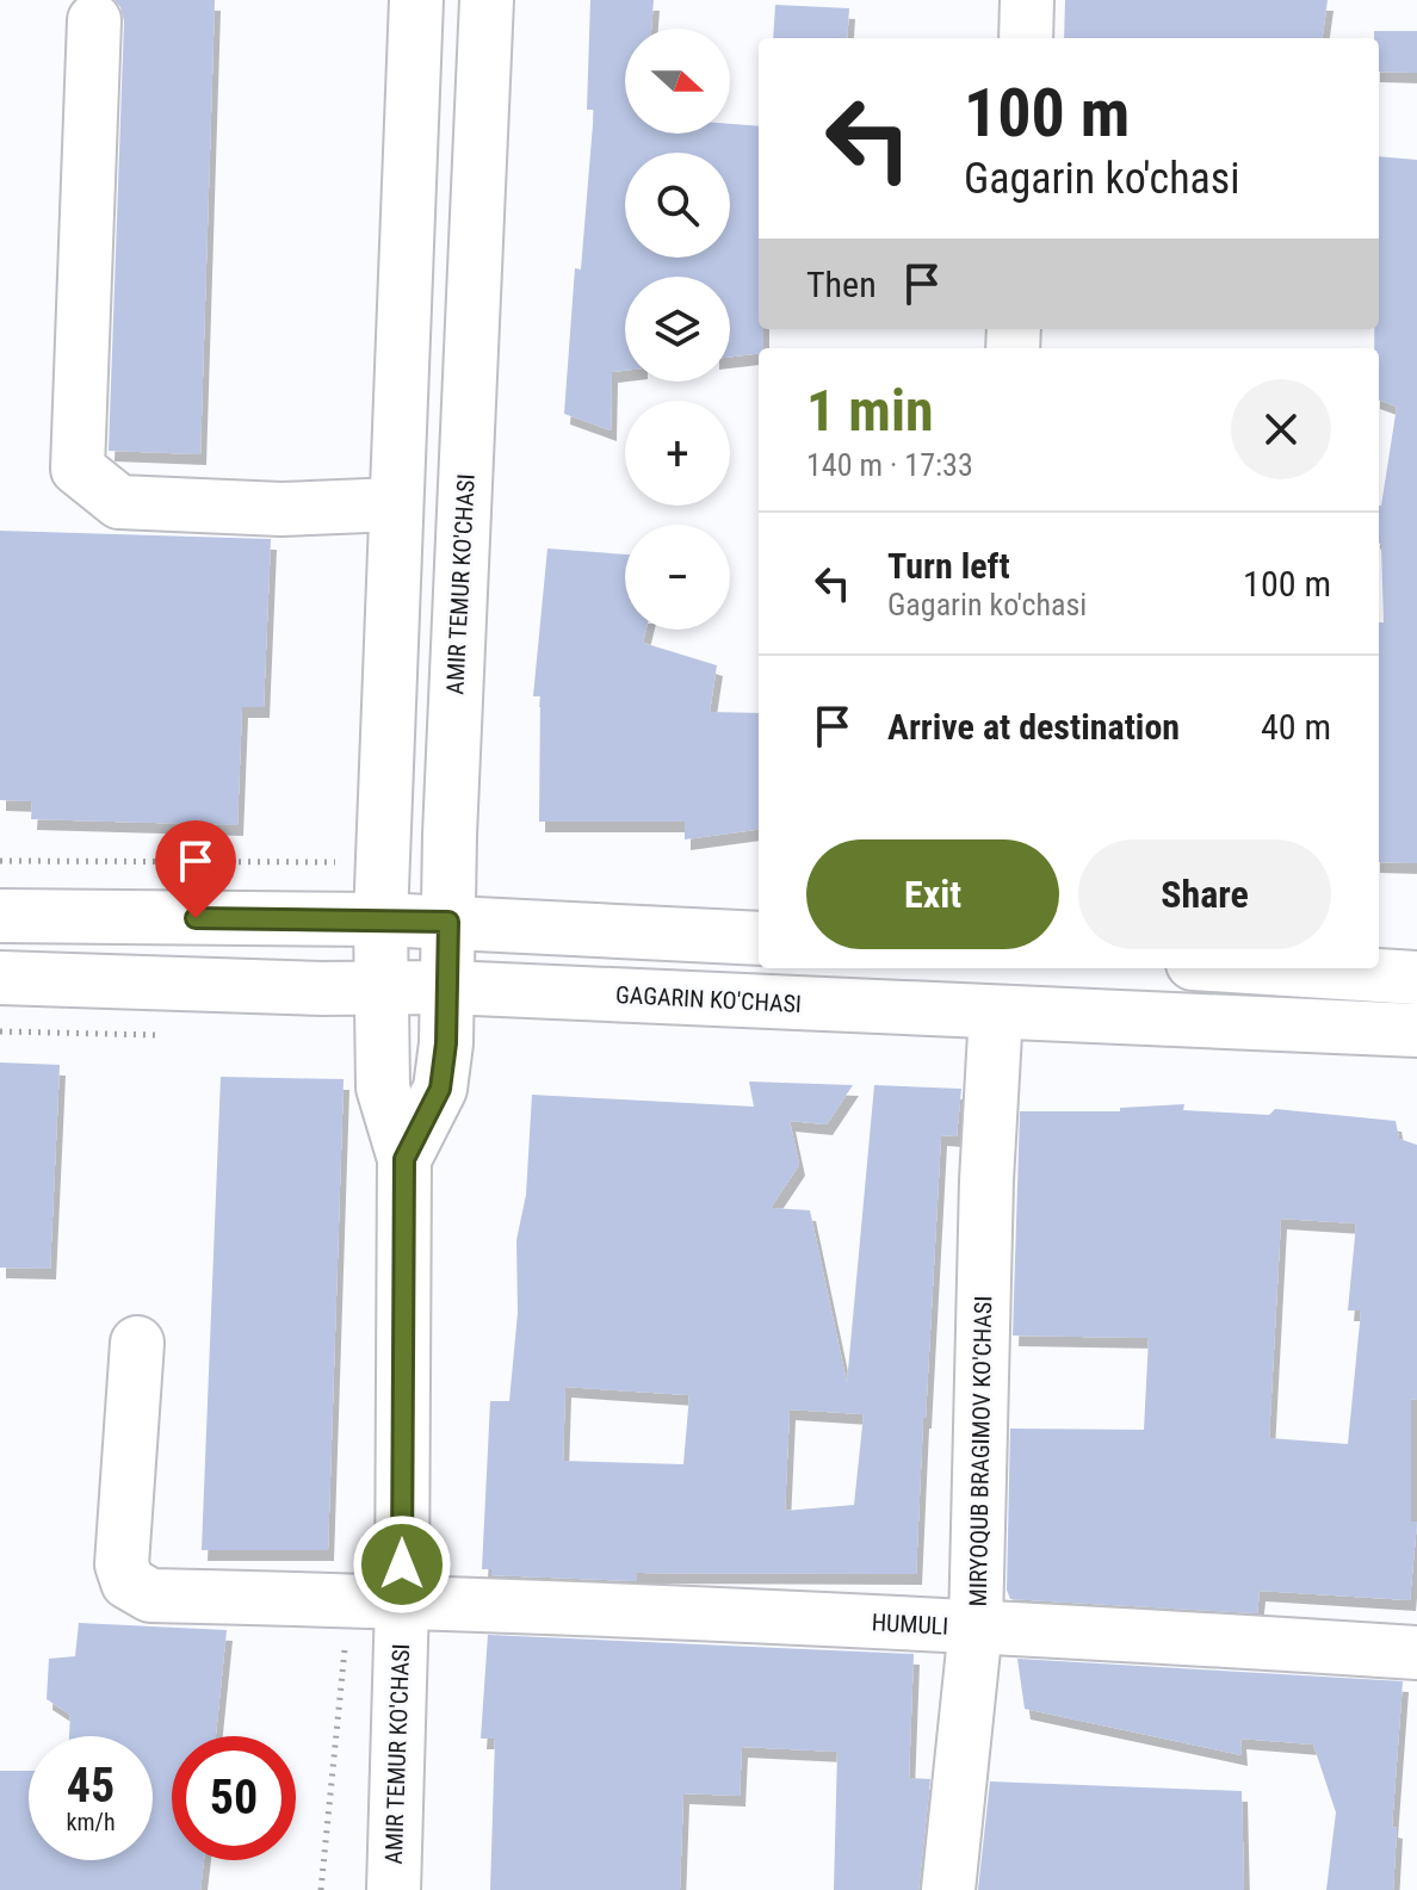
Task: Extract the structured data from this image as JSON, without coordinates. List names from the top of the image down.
{
  "streets": {
    "main road": [
      "AMIR TEMUR KO'CHASI",
      "GAGARIN KO'CHASI",
      "MIRYOQUB BRAGIMOV KO'CHASI",
      "HUMULI"
    ]
  },
  "crossings": [
    ["AMIR TEMUR KO'CHASI", "GAGARIN KO'CHASI"],
    ["AMIR TEMUR KO'CHASI", "HUMULI"],
    ["GAGARIN KO'CHASI", "MIRYOQUB BRAGIMOV KO'CHASI"],
    ["MIRYOQUB BRAGIMOV KO'CHASI", "HUMULI"]
  ],
  "north": "right",
  "page": {
    "map_buttons": ["+", "−"],
    "turn": ["100 m", "Gagarin ko'chasi"],
    "then": "Then",
    "heading": ["1 min", "140 m · 17:33"],
    "list": [
      {
        "name": "Turn left",
        "note": "Gagarin ko'chasi",
        "value": "100 m"
      },
      {
        "name": "Arrive at destination",
        "value": "40 m"
      }
    ],
    "buttons": ["Exit", "Share"],
    "speed": "45 km/h",
    "limit": "50"
  }
}
